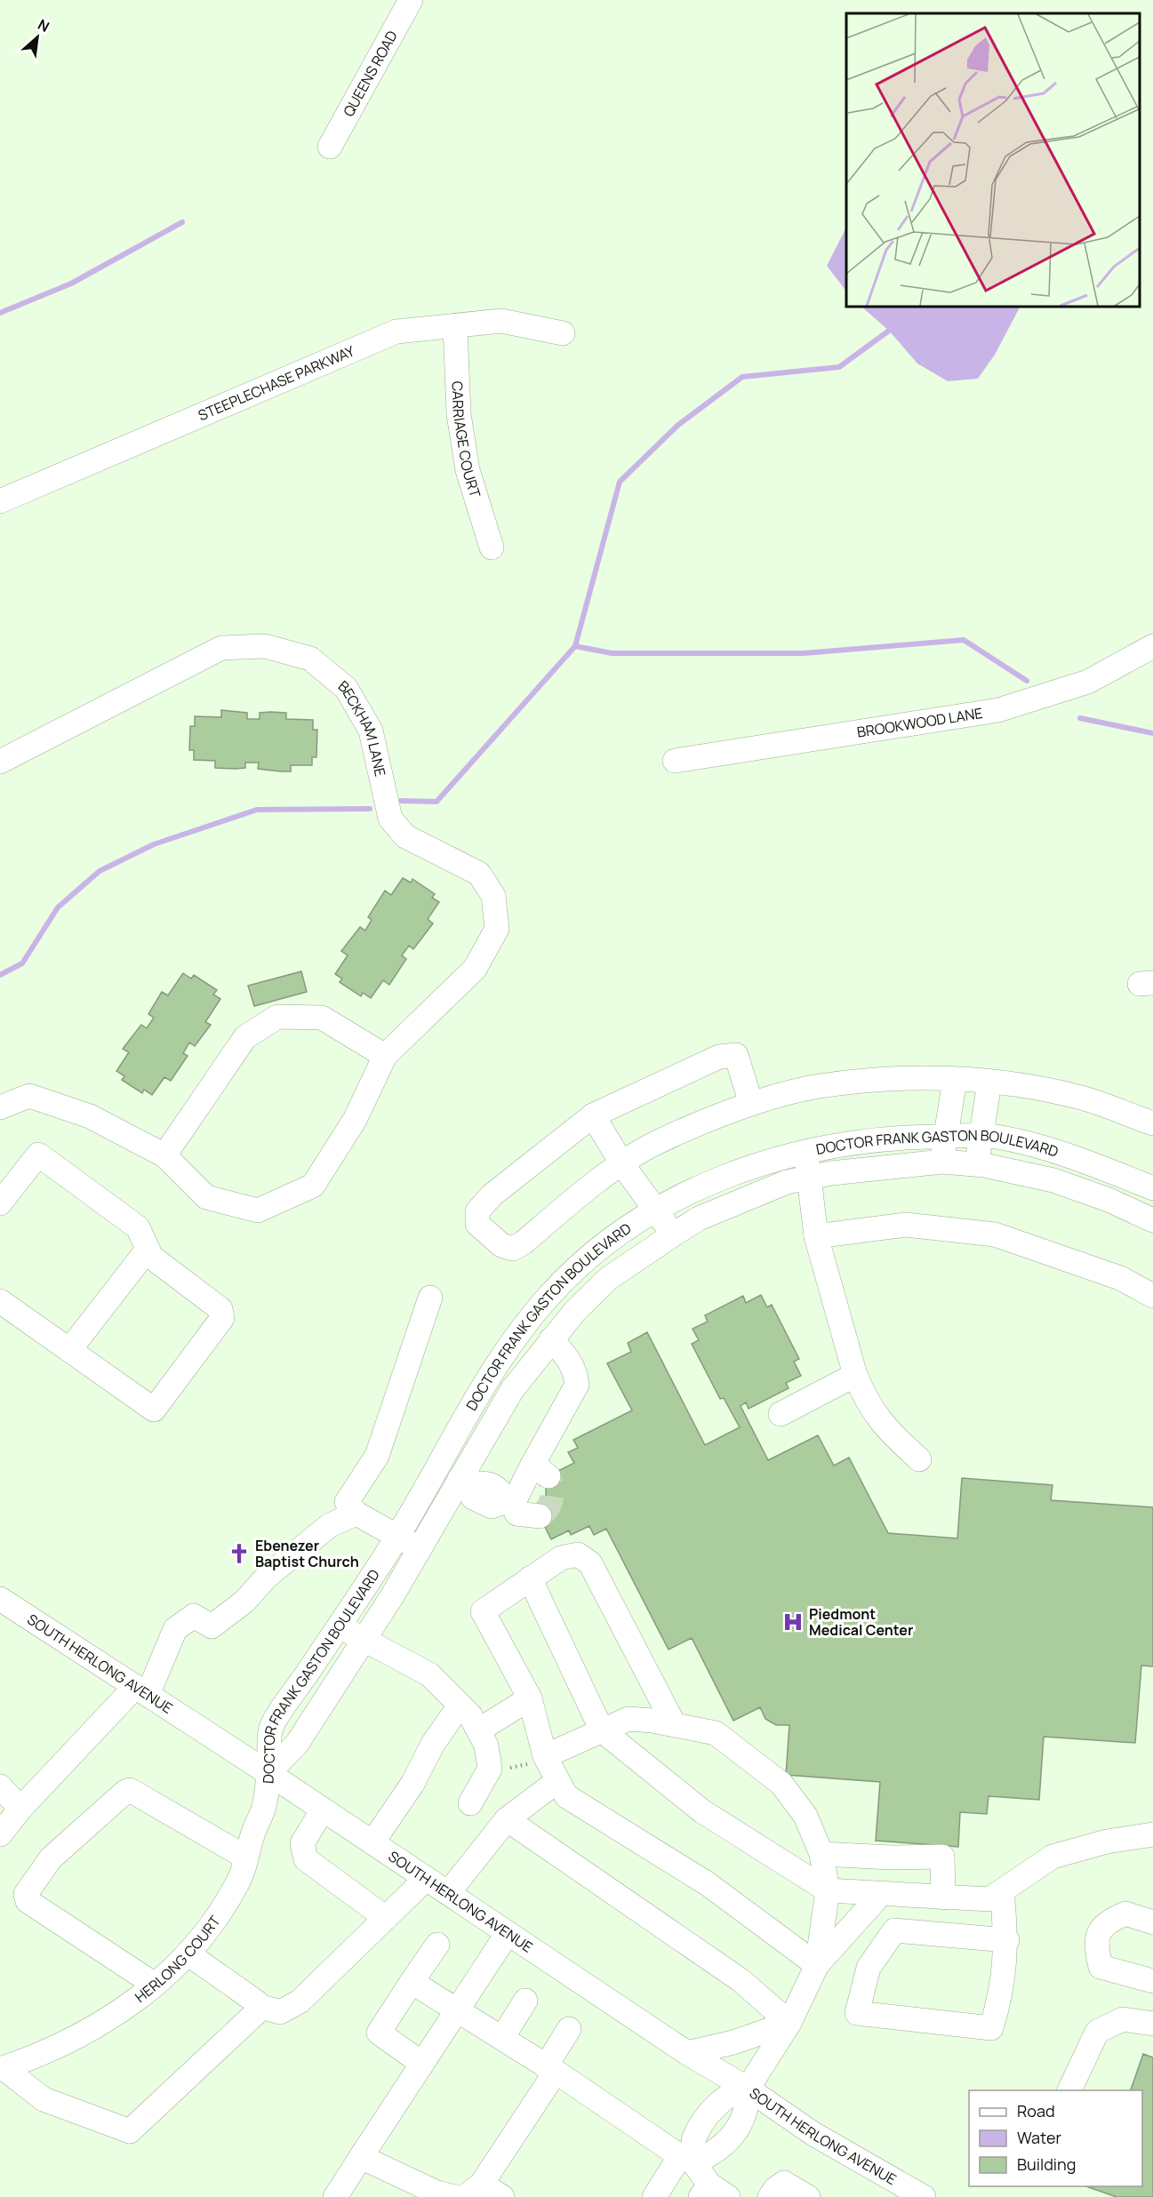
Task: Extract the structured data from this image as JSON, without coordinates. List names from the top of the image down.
{
  "streets": {
    "street": [
      "QUEENS ROAD",
      "STEEPLECHASE PARKWAY",
      "CARRIAGE COURT",
      "BROOKWOOD LANE",
      "BECKHAM LANE",
      "DOCTOR FRANK GASTON BOULEVARD",
      "SOUTH HERLONG AVENUE",
      "HERLONG COURT"
    ]
  },
  "crossings": [
    ["STEEPLECHASE PARKWAY", "CARRIAGE COURT"],
    ["DOCTOR FRANK GASTON BOULEVARD", "SOUTH HERLONG AVENUE"],
    ["DOCTOR FRANK GASTON BOULEVARD", "HERLONG COURT"],
    ["SOUTH HERLONG AVENUE", "HERLONG COURT"]
  ],
  "places": {
    "church": ["Ebenezer Baptist Church"],
    "hospital": ["Piedmont Medical Center"]
  },
  "legend": ["Road", "Water", "Building"],
  "north": "top right"
}
